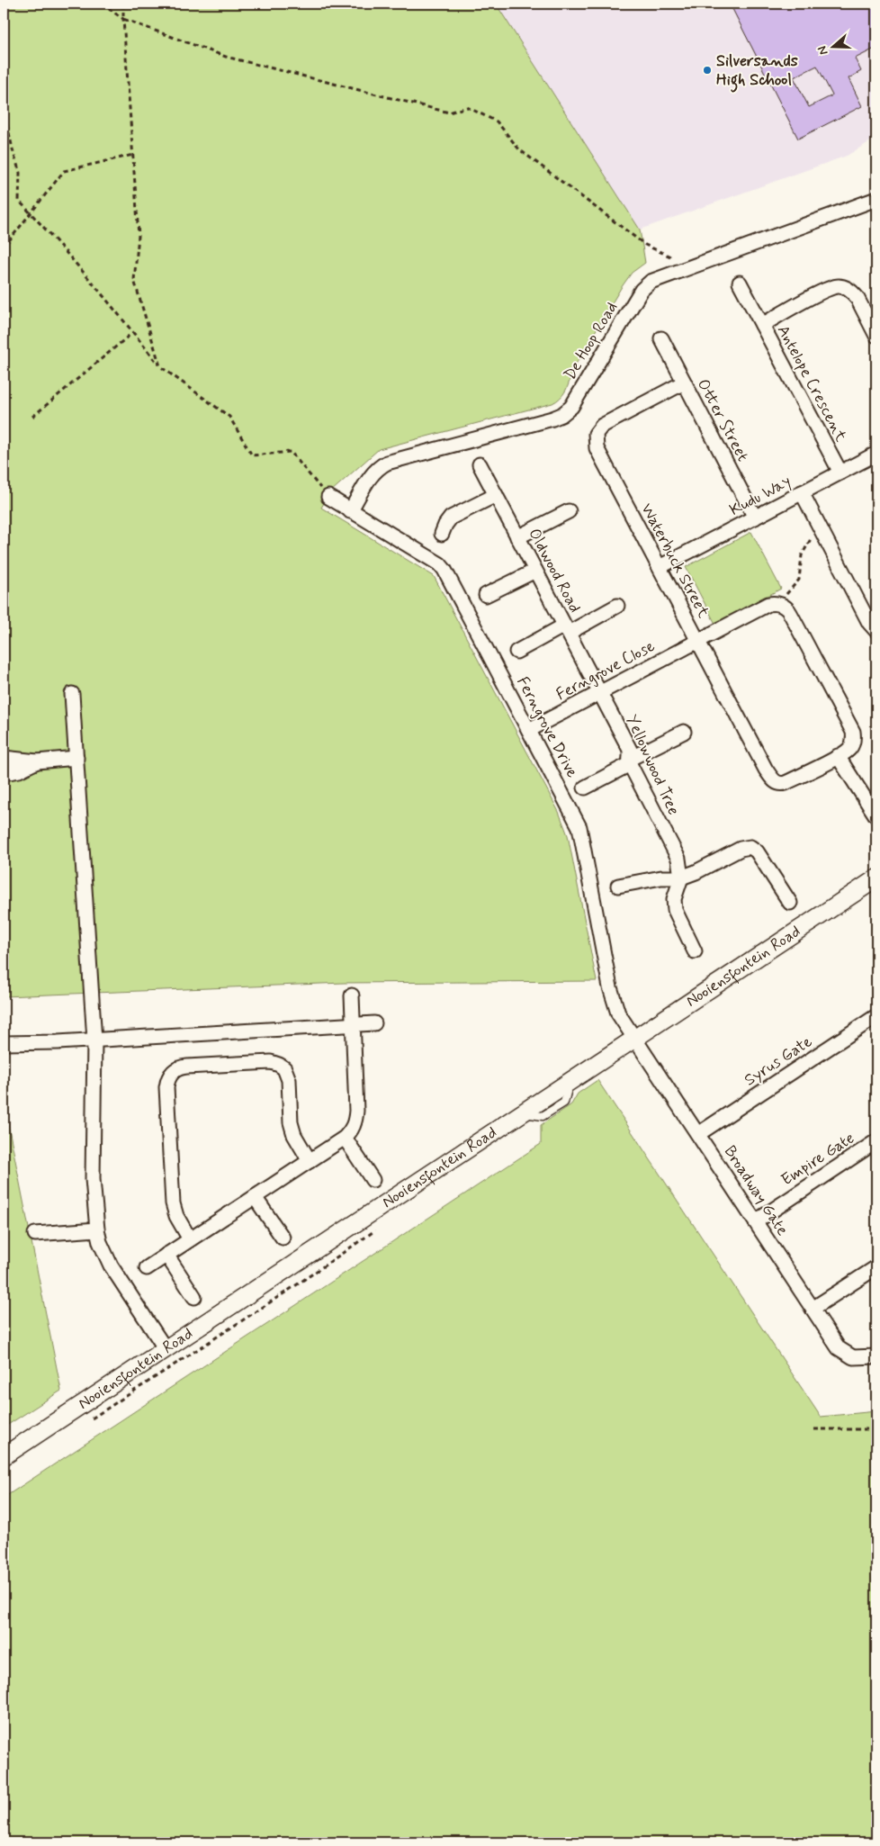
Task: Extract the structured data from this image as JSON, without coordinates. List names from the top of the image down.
{
  "streets": {
    "street": [
      "De Hoop Road",
      "Antelope Crescent",
      "Otter Street",
      "Kudu Way",
      "Waterbuck Street",
      "Oldwood Road",
      "Ferngrove Close",
      "Ferngrove Drive",
      "Yellowwood Tree",
      "Nooiensfontein Road",
      "Syrus Gate",
      "Empire Gate",
      "Broadway Gate"
    ]
  },
  "crossings": [
    ["De Hoop Road", "Ferngrove Drive"],
    ["Antelope Crescent", "Kudu Way"],
    ["Otter Street", "Kudu Way"],
    ["Otter Street", "Waterbuck Street"],
    ["Kudu Way", "Waterbuck Street"],
    ["Waterbuck Street", "Ferngrove Close"],
    ["Oldwood Road", "Ferngrove Close"],
    ["Oldwood Road", "Yellowwood Tree"],
    ["Ferngrove Close", "Ferngrove Drive"],
    ["Ferngrove Close", "Yellowwood Tree"],
    ["Ferngrove Drive", "Nooiensfontein Road"],
    ["Ferngrove Drive", "Broadway Gate"],
    ["Nooiensfontein Road", "Broadway Gate"],
    ["Syrus Gate", "Broadway Gate"],
    ["Empire Gate", "Broadway Gate"]
  ],
  "places": ["Silversands High School"],
  "north": "left"
}
